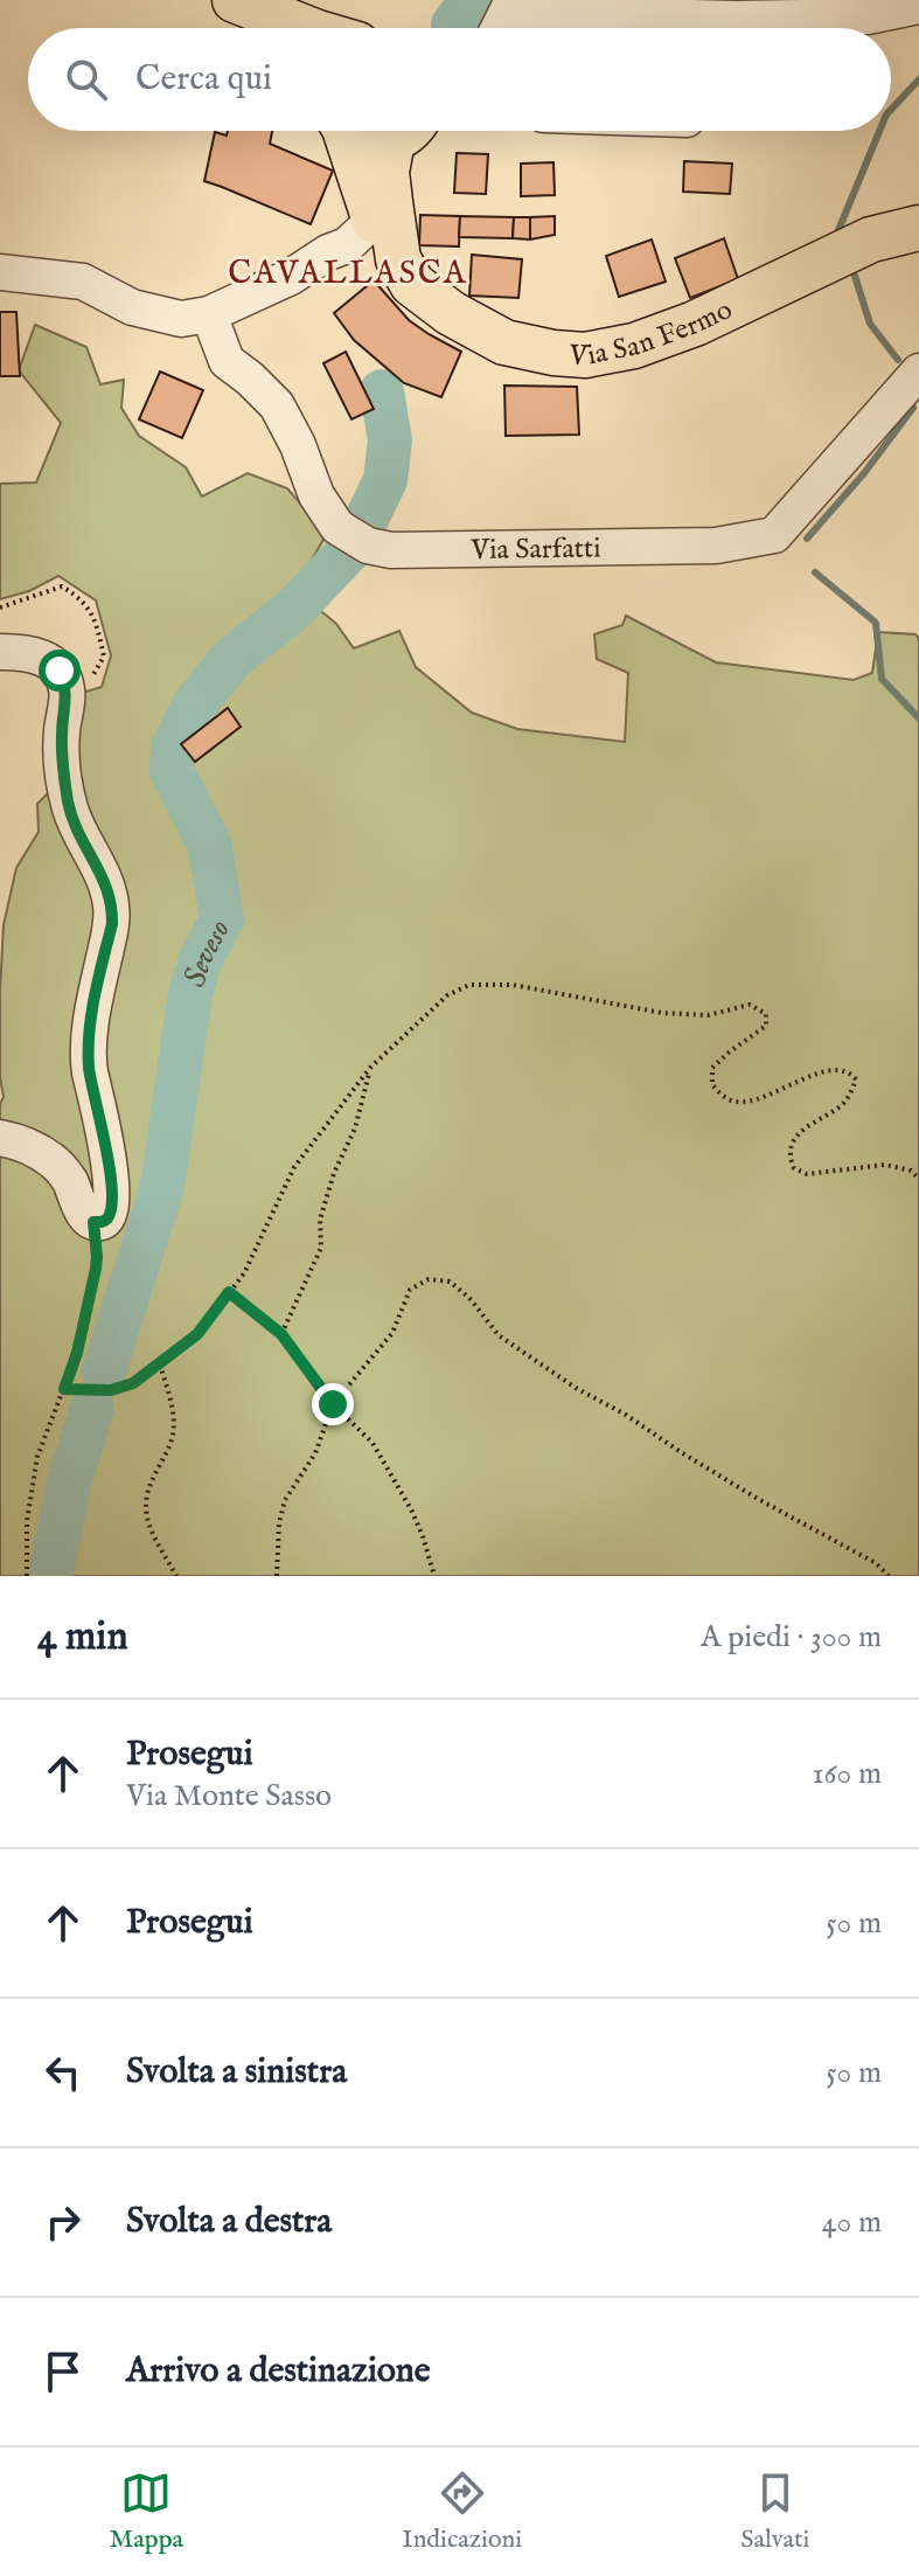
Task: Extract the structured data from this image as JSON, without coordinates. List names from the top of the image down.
{
  "streets": {
    "main road": ["Via San Fermo"],
    "street": ["Via Sarfatti"]
  },
  "districts": ["CAVALLASCA"],
  "water": ["Seveso"],
  "page": {
    "search": "Cerca qui",
    "heading": ["4 min", "A piedi · 300 m"],
    "list": [
      ["Prosegui", "Via Monte Sasso", "160 m"],
      ["Prosegui", "50 m"],
      ["Svolta a sinistra", "50 m"],
      ["Svolta a destra", "40 m"],
      "Arrivo a destinazione"
    ],
    "nav": ["Mappa", "Indicazioni", "Salvati"]
  }
}
